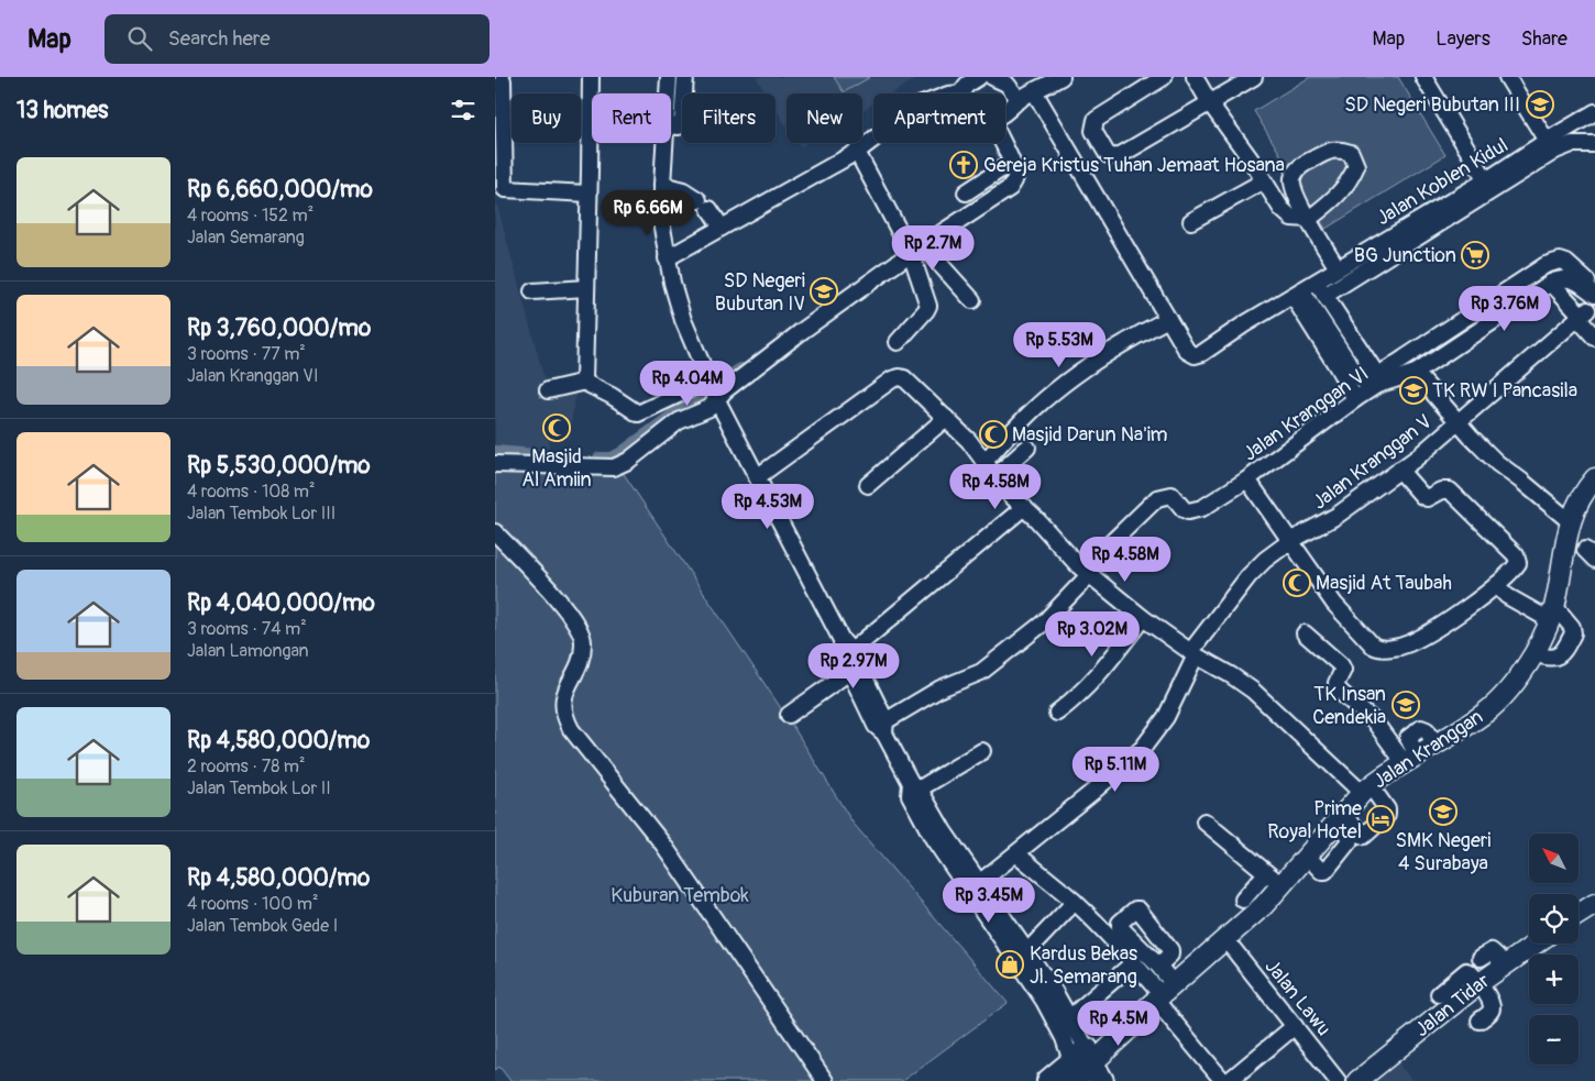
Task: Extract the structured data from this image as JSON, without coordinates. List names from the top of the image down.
{
  "streets": {
    "main road": ["Jalan Kranggan", "Jalan Tidar"],
    "street": [
      "Jalan Koblen Kidul",
      "Jalan Kranggan VI",
      "Jalan Kranggan V",
      "Jalan Lawu"
    ]
  },
  "crossings": [
    ["Jalan Kranggan", "Jalan Lawu"]
  ],
  "parks": ["Kuburan Tembok"],
  "places": {
    "school or university": [
      "SD Negeri Bubutan III",
      "SD Negeri Bubutan IV",
      "TK RW I Pancasila",
      "TK Insan Cendekia",
      "SMK Negeri 4 Surabaya"
    ],
    "church": ["Gereja Kristus Tuhan Jemaat Hosana"],
    "supermarket": ["BG Junction"],
    "mosque": ["Masjid Al Amiin", "Masjid Darun Na'im", "Masjid At Taubah"],
    "hotel": ["Prime Royal Hotel"],
    "shop": ["Kardus Bekas Jl. Semarang"]
  },
  "north": "top left",
  "page": {
    "header": "Map",
    "search": "Search here",
    "nav": ["Map", "Layers", "Share"],
    "heading": "13 homes",
    "chip": [
      "Buy",
      "Rent",
      "Filters",
      "New",
      "Apartment"
    ],
    "list": [
      {
        "name": "Rp 6,660,000/mo",
        "note": "4 rooms · 152 m² · Jalan Semarang"
      },
      {
        "name": "Rp 3,760,000/mo",
        "note": "3 rooms · 77 m² · Jalan Kranggan VI"
      },
      {
        "name": "Rp 5,530,000/mo",
        "note": "4 rooms · 108 m² · Jalan Tembok Lor III"
      },
      {
        "name": "Rp 4,040,000/mo",
        "note": "3 rooms · 74 m² · Jalan Lamongan"
      },
      {
        "name": "Rp 4,580,000/mo",
        "note": "2 rooms · 78 m² · Jalan Tembok Lor II"
      },
      {
        "name": "Rp 4,580,000/mo",
        "note": "4 rooms · 100 m² · Jalan Tembok Gede I"
      }
    ],
    "price": [
      "Rp 6.66M",
      "Rp 2.7M",
      "Rp 3.76M",
      "Rp 5.53M",
      "Rp 4.04M",
      "Rp 4.58M",
      "Rp 4.53M",
      "Rp 4.58M",
      "Rp 3.02M",
      "Rp 2.97M",
      "Rp 5.11M",
      "Rp 3.45M",
      "Rp 4.5M"
    ],
    "map_buttons": ["+", "−"]
  }
}
